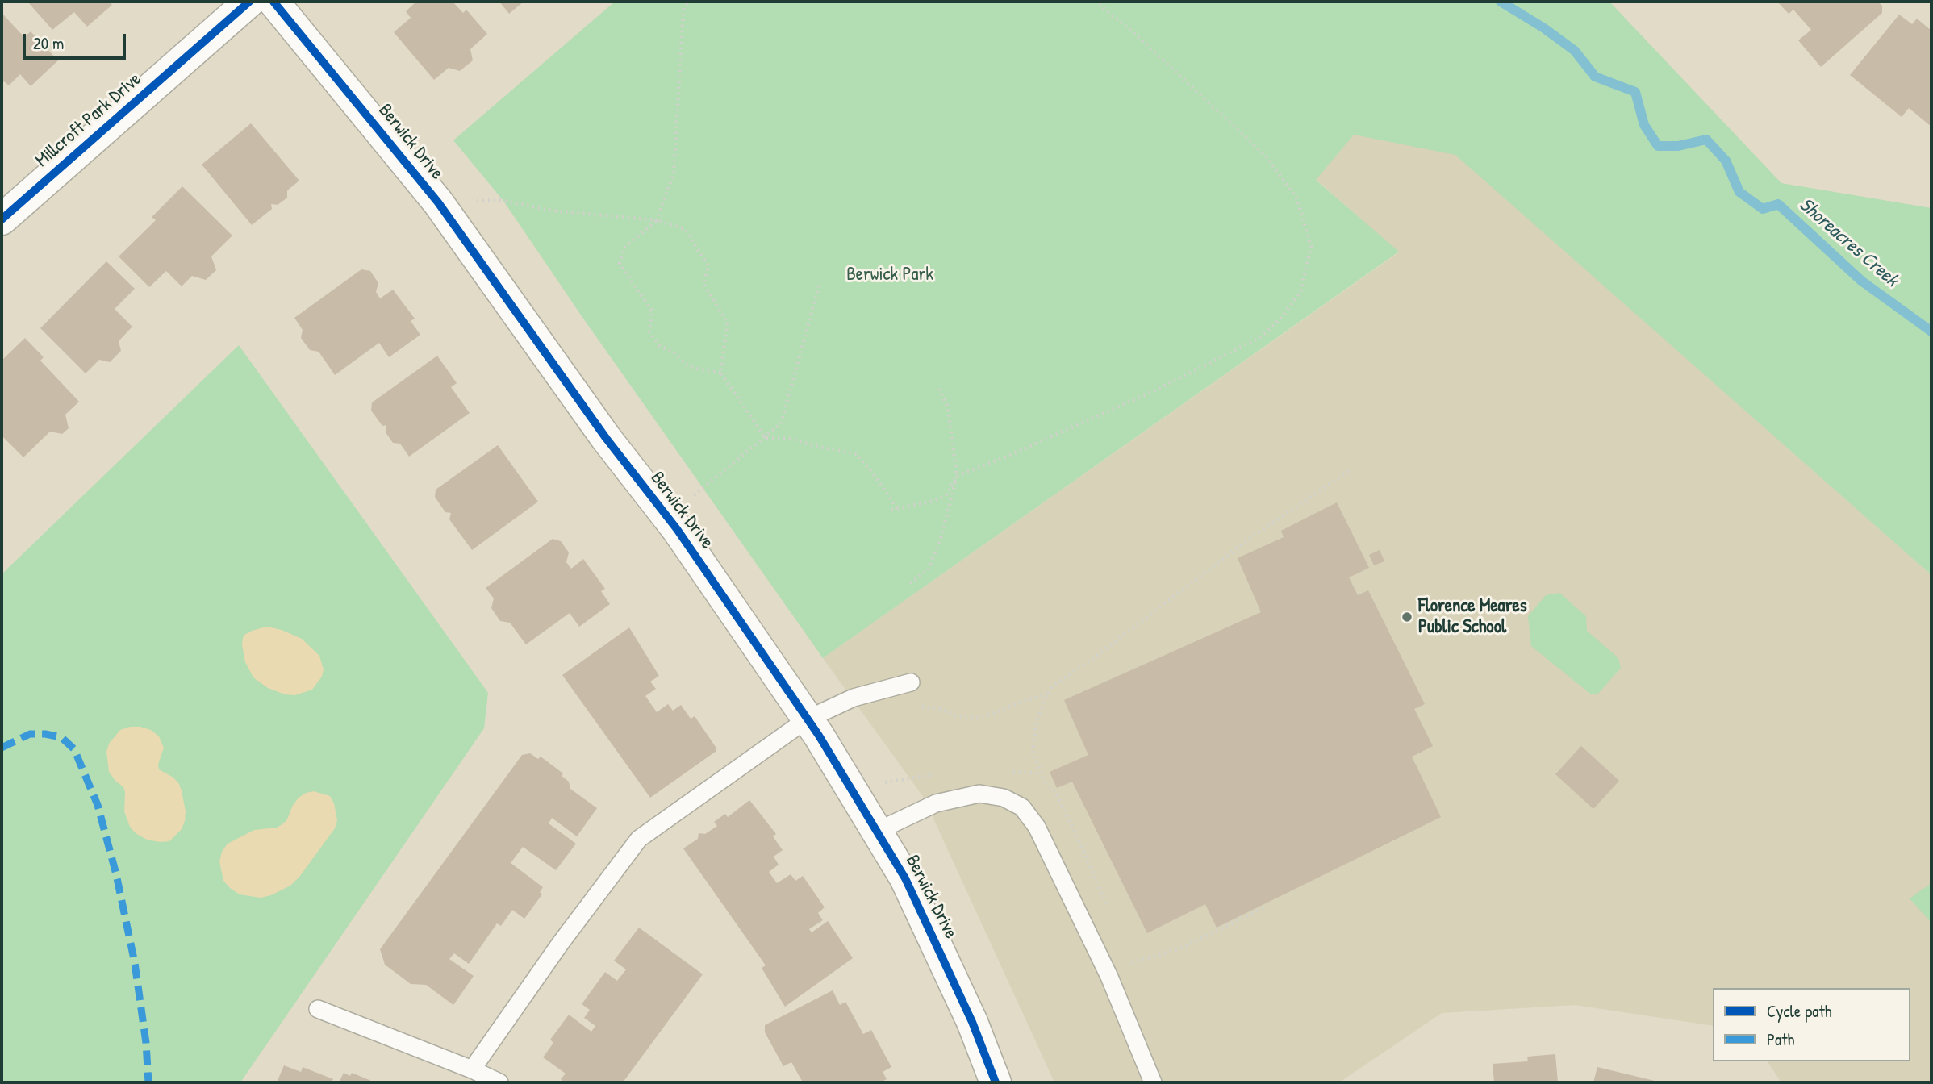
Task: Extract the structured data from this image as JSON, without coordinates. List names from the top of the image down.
{
  "streets": {
    "street": ["Millcroft Park Drive", "Berwick Drive"]
  },
  "water": ["Shoreacres Creek"],
  "parks": ["Berwick Park"],
  "places": ["Florence Meares Public School"],
  "legend": ["Cycle path", "Path"],
  "scale_bar": "20 m"
}
